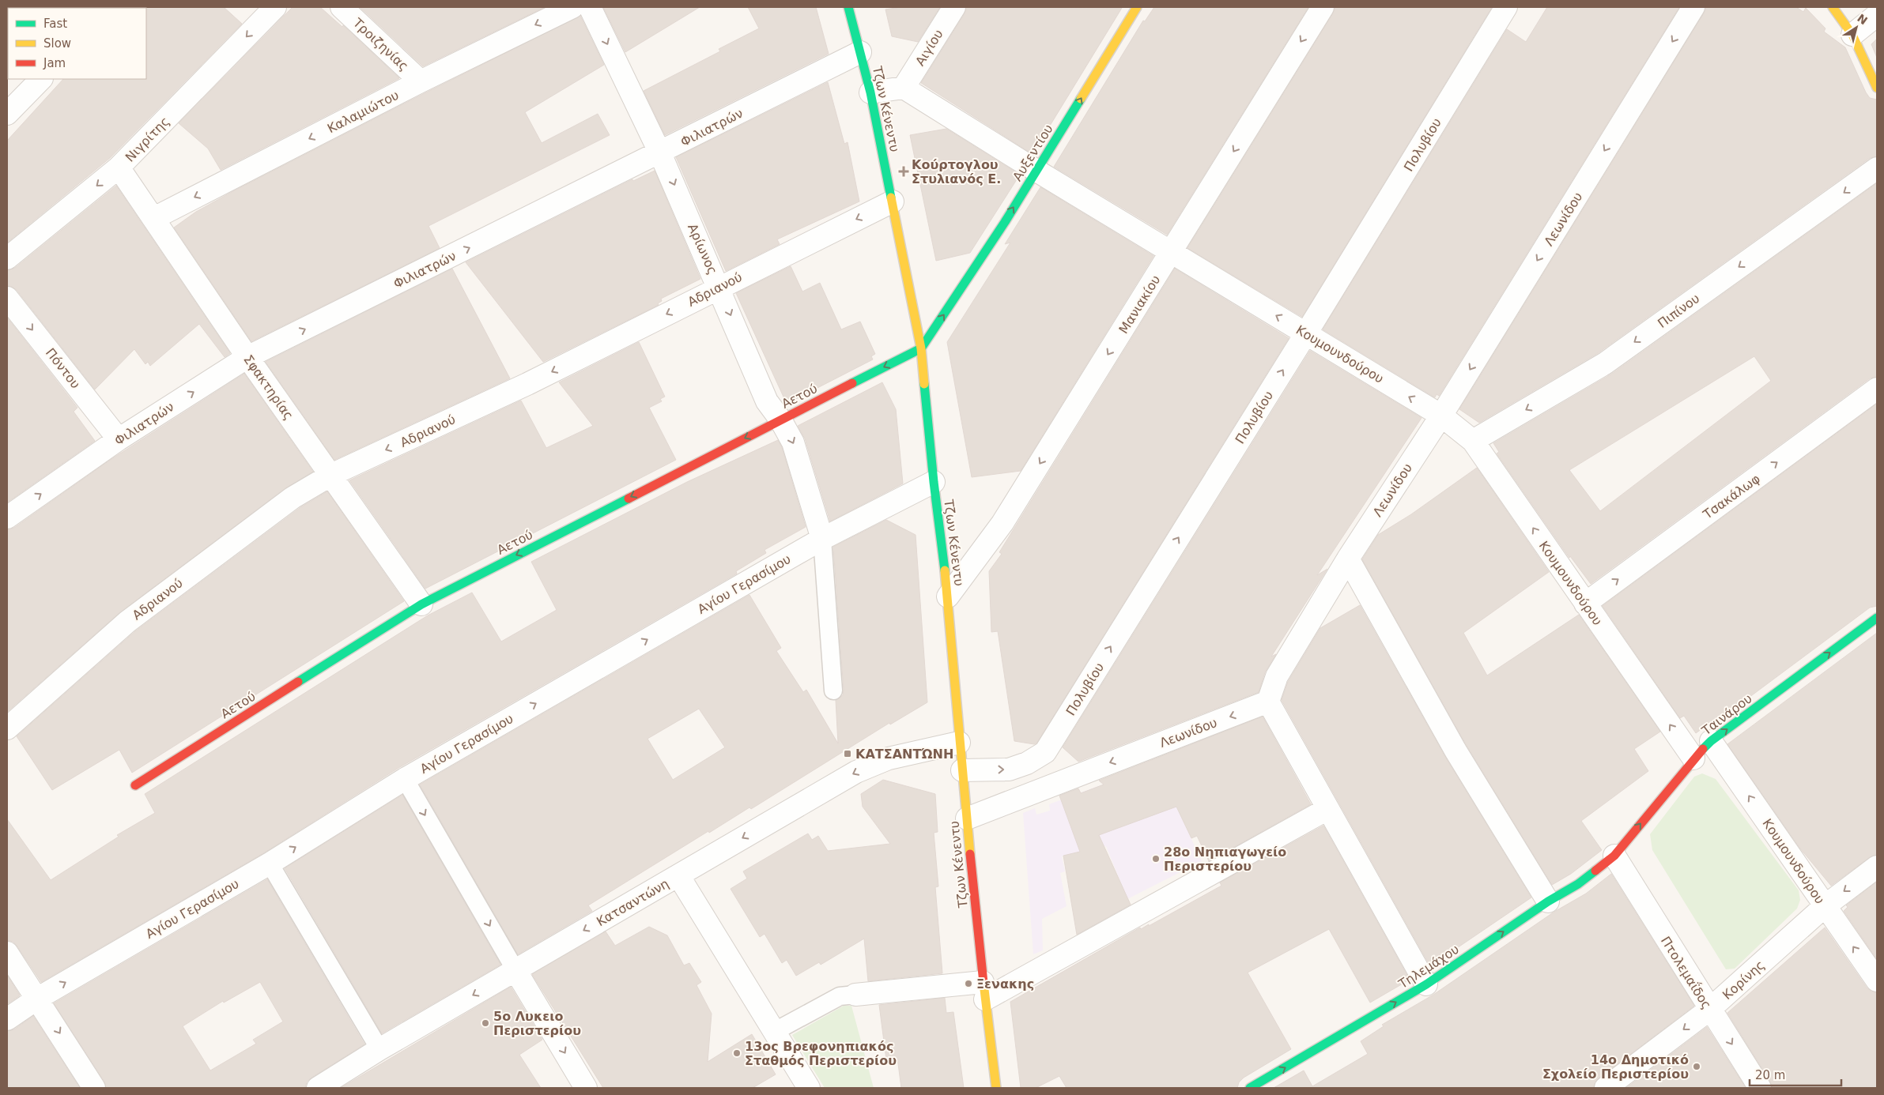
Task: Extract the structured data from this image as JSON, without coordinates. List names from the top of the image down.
{
  "streets": {
    "street": [
      "Τροιζηνίας",
      "Αιγίου",
      "Τζων Κένεντυ",
      "Καλαμιώτου",
      "Φιλιατρών",
      "Νιγρίτης",
      "Πολυβίου",
      "Αυξεντίου",
      "Λεωνίδου",
      "Αρίωνος",
      "Αδριανού",
      "Μανιακίου",
      "Πιπίνου",
      "Κουμουνδούρου",
      "Πόντου",
      "Σφακτηρίας",
      "Αετού",
      "Τσακάλωφ",
      "Αγίου Γερασίμου",
      "Ταινάρου",
      "Κατσαντώνη",
      "Τηλεμάχου",
      "Πτολεμαΐδος",
      "Κορίνης"
    ]
  },
  "crossings": [
    ["Τροιζηνίας", "Καλαμιώτου"],
    ["Αιγίου", "Κουμουνδούρου"],
    ["Τζων Κένεντυ", "Φιλιατρών"],
    ["Τζων Κένεντυ", "Πολυβίου"],
    ["Τζων Κένεντυ", "Αυξεντίου"],
    ["Τζων Κένεντυ", "Λεωνίδου"],
    ["Τζων Κένεντυ", "Αδριανού"],
    ["Τζων Κένεντυ", "Μανιακίου"],
    ["Τζων Κένεντυ", "Αετού"],
    ["Τζων Κένεντυ", "Αγίου Γερασίμου"],
    ["Τζων Κένεντυ", "Κατσαντώνη"],
    ["Καλαμιώτου", "Σφακτηρίας"],
    ["Φιλιατρών", "Αρίωνος"],
    ["Φιλιατρών", "Πόντου"],
    ["Φιλιατρών", "Σφακτηρίας"],
    ["Νιγρίτης", "Σφακτηρίας"],
    ["Πολυβίου", "Κουμουνδούρου"],
    ["Αυξεντίου", "Κουμουνδούρου"],
    ["Αυξεντίου", "Αετού"],
    ["Λεωνίδου", "Κουμουνδούρου"],
    ["Αρίωνος", "Αδριανού"],
    ["Αρίωνος", "Αετού"],
    ["Αρίωνος", "Αγίου Γερασίμου"],
    ["Αδριανού", "Σφακτηρίας"],
    ["Μανιακίου", "Κουμουνδούρου"],
    ["Πιπίνου", "Κουμουνδούρου"],
    ["Κουμουνδούρου", "Τσακάλωφ"],
    ["Κουμουνδούρου", "Ταινάρου"],
    ["Κουμουνδούρου", "Κορίνης"],
    ["Σφακτηρίας", "Αετού"],
    ["Ταινάρου", "Τηλεμάχου"],
    ["Ταινάρου", "Πτολεμαΐδος"],
    ["Τηλεμάχου", "Πτολεμαΐδος"],
    ["Πτολεμαΐδος", "Κορίνης"]
  ],
  "one_way": [
    "Καλαμιώτου",
    "Φιλιατρών",
    "Νιγρίτης",
    "Αυξεντίου",
    "Αρίωνος",
    "Αδριανού",
    "Μανιακίου",
    "Πιπίνου",
    "Πόντου",
    "Αετού",
    "Τσακάλωφ",
    "Αγίου Γερασίμου",
    "Ταινάρου",
    "Κατσαντώνη",
    "Τηλεμάχου",
    "Κορίνης"
  ],
  "places": {
    "health": ["Κούρτογλου Στυλιανός Ε."],
    "transit": ["ΚΑΤΣΑΝΤΏΝΗ"],
    "other": [
      "28ο Νηπιαγωγείο Περιστερίου",
      "Ξενακης",
      "5ο Λυκειο Περιστερίου",
      "13ος Βρεφονηπιακός Σταθμός Περιστερίου",
      "14ο Δημοτικό Σχολείο Περιστερίου"
    ]
  },
  "legend": ["Fast", "Slow", "Jam"],
  "scale_bar": "20 m",
  "north": "top right"
}
